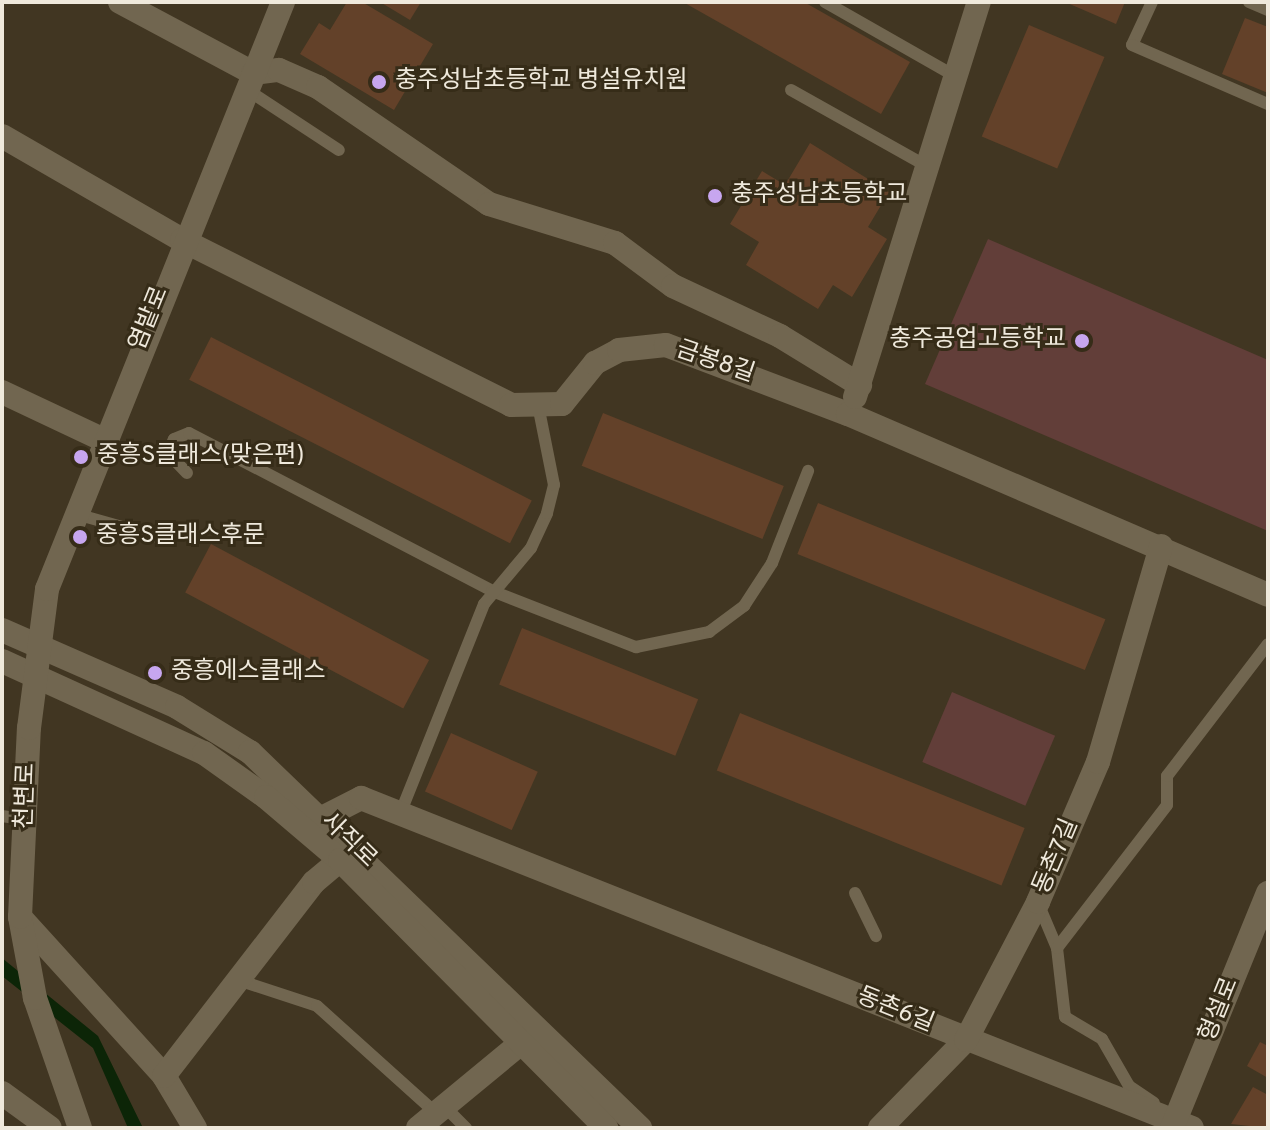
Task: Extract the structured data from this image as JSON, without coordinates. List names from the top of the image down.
{
  "streets": {
    "street": [
      "염밭로",
      "금봉8길",
      "천변로",
      "사직로",
      "동촌7길",
      "형설로",
      "동촌6길"
    ]
  },
  "crossings": [
    ["염밭로", "천변로"],
    ["염밭로", "사직로"],
    ["금봉8길", "동촌7길"],
    ["천변로", "사직로"],
    ["사직로", "동촌6길"],
    ["동촌7길", "동촌6길"],
    ["형설로", "동촌6길"]
  ],
  "places": [
    "충주성남초등학교 병설유치원",
    "충주성남초등학교",
    "충주공업고등학교",
    "중흥S클래스(맞은편)",
    "중흥S클래스후문",
    "중흥에스클래스"
  ]
}
